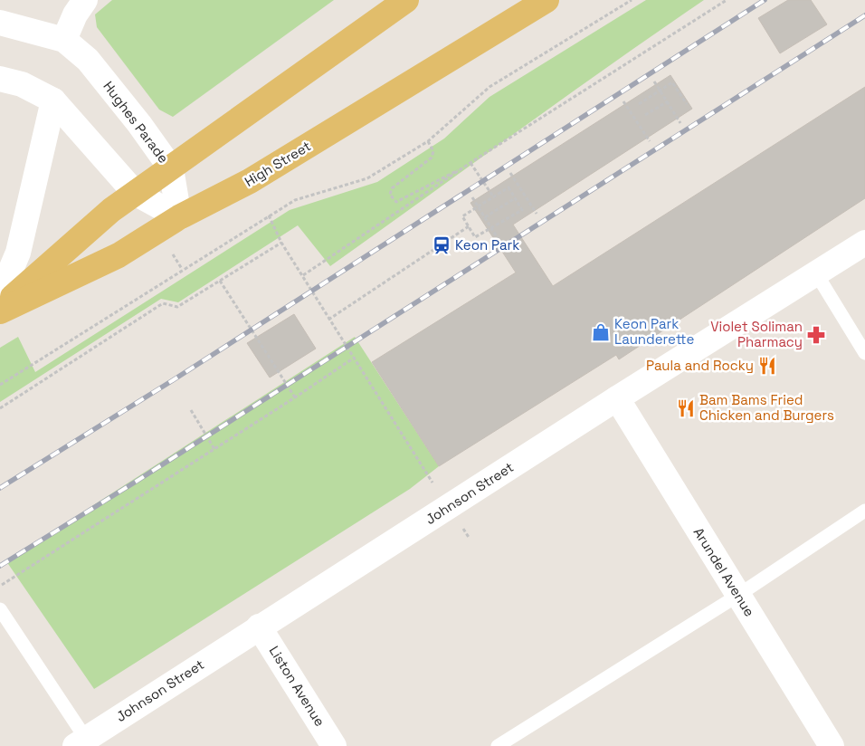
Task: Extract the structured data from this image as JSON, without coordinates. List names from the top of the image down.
{
  "streets": {
    "main road": ["High Street"],
    "street": [
      "Hughes Parade",
      "Johnson Street",
      "Arundel Avenue",
      "Liston Avenue"
    ]
  },
  "crossings": [
    ["Hughes Parade", "High Street"],
    ["Johnson Street", "Arundel Avenue"],
    ["Johnson Street", "Liston Avenue"]
  ],
  "places": {
    "station": ["Keon Park"],
    "shop": ["Keon Park Launderette"],
    "pharmacy": ["Violet Soliman Pharmacy"],
    "restaurant": ["Paula and Rocky", "Bam Bams Fried Chicken and Burgers"]
  }
}
